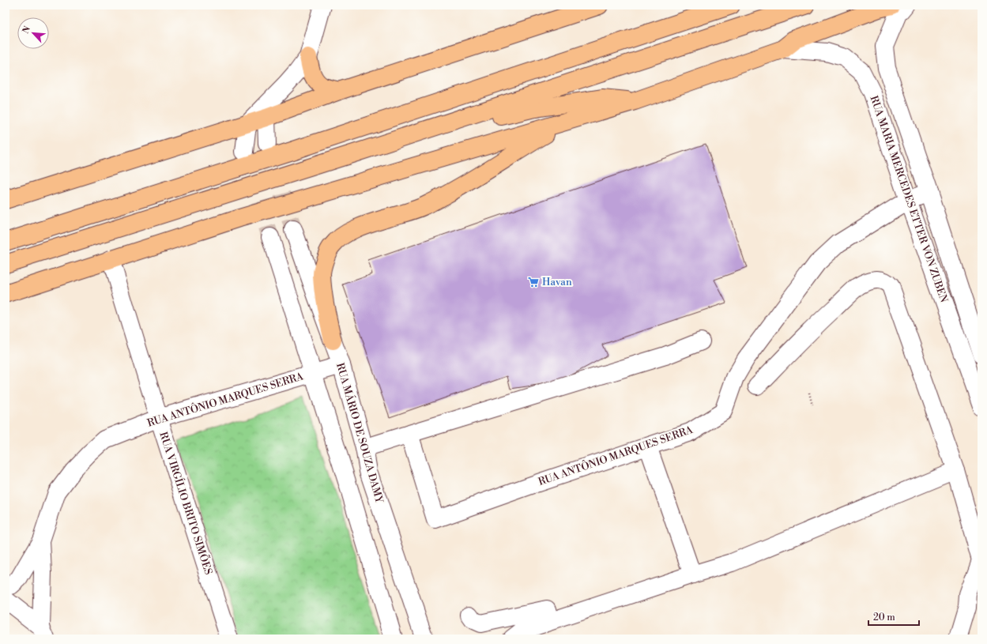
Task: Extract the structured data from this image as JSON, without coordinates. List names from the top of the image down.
{
  "streets": {
    "street": [
      "RUA MARIA MERCEDES ETTER VON ZUBEN",
      "RUA ANTÔNIO MARQUES SERRA",
      "RUA MÁRIO DE SOUZA DAMY",
      "RUA VIRGÍLIO BRITO SIMÕES"
    ]
  },
  "crossings": [
    ["RUA MARIA MERCEDES ETTER VON ZUBEN", "RUA ANTÔNIO MARQUES SERRA"],
    ["RUA ANTÔNIO MARQUES SERRA", "RUA MÁRIO DE SOUZA DAMY"],
    ["RUA ANTÔNIO MARQUES SERRA", "RUA VIRGÍLIO BRITO SIMÕES"]
  ],
  "places": {
    "supermarket": ["Havan"]
  },
  "scale_bar": "20 m",
  "north": "top left"
}
